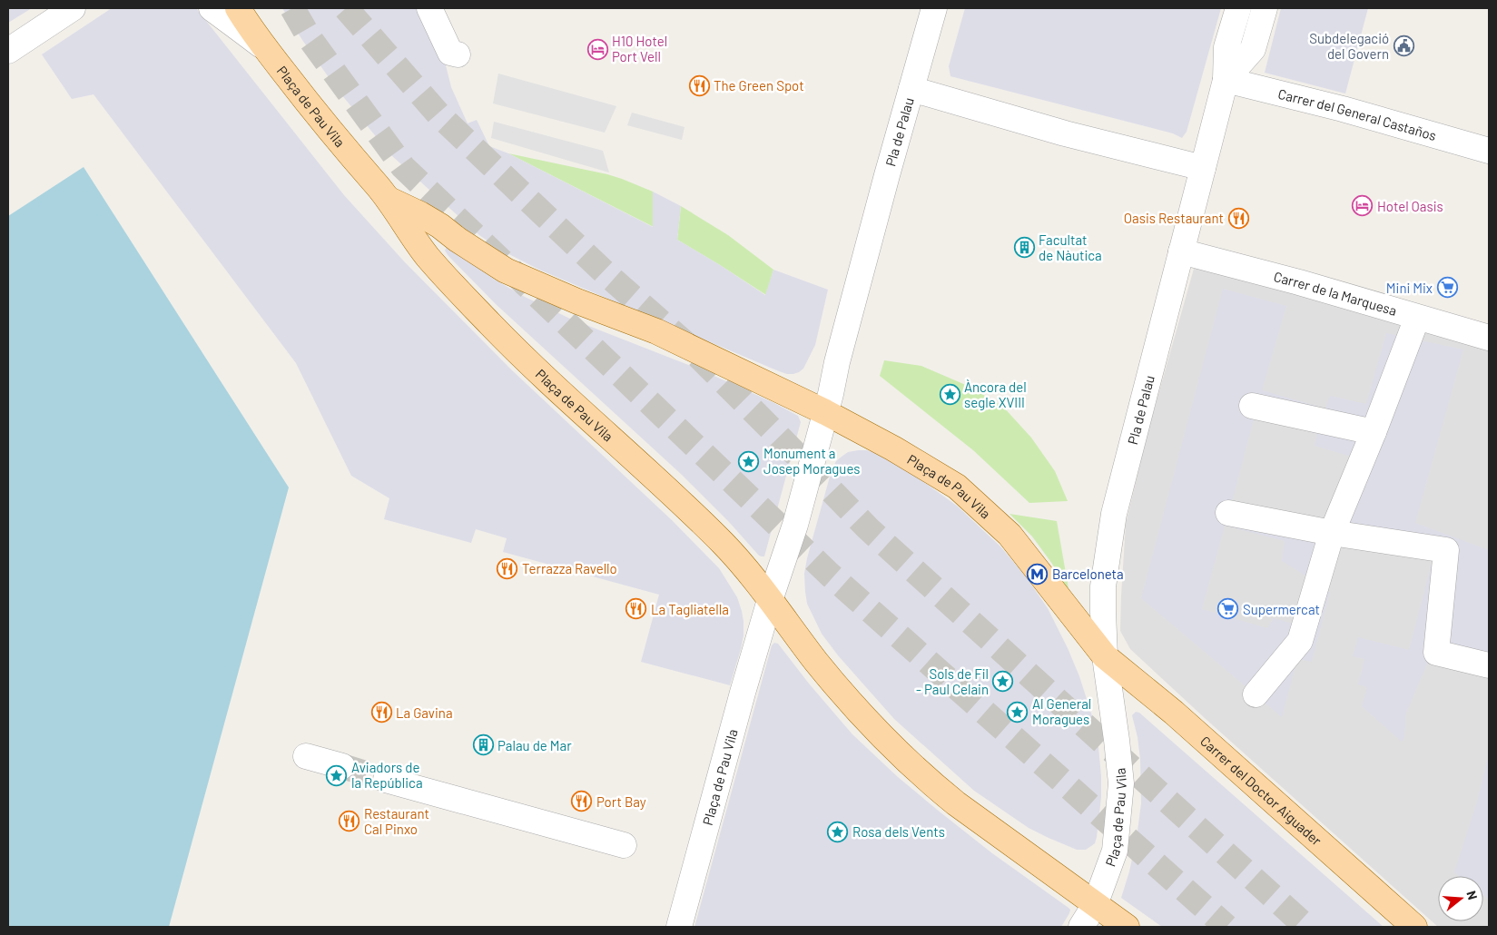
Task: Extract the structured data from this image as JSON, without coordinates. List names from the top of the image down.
{
  "streets": {
    "main road": ["Plaça de Pau Vila", "Carrer del Doctor Aiguader"],
    "street": ["Carrer del General Castaños", "Pla de Palau", "Carrer de la Marquesa"]
  },
  "crossings": [
    ["Plaça de Pau Vila", "Pla de Palau"],
    ["Plaça de Pau Vila", "Carrer del Doctor Aiguader"],
    ["Carrer del General Castaños", "Pla de Palau"],
    ["Pla de Palau", "Carrer de la Marquesa"],
    ["Pla de Palau", "Carrer del Doctor Aiguader"]
  ],
  "places": {
    "public building": ["Subdelegació del Govern"],
    "hotel": ["H10 Hotel Port Vell", "Hotel Oasis"],
    "restaurant": [
      "The Green Spot",
      "Oasis Restaurant",
      "Terrazza Ravello",
      "La Tagliatella",
      "La Gavina",
      "Port Bay",
      "Restaurant Cal Pinxo"
    ],
    "building": ["Facultat de Nàutica", "Palau de Mar"],
    "supermarket": ["Mini Mix", "Supermercat"],
    "place": [
      "Àncora del segle XVIII",
      "Monument a Josep Moragues",
      "Sols de Fil - Paul Celain",
      "Al General Moragues",
      "Aviadors de la República",
      "Rosa dels Vents"
    ],
    "metro station": ["Barceloneta"]
  },
  "north": "right"
}
